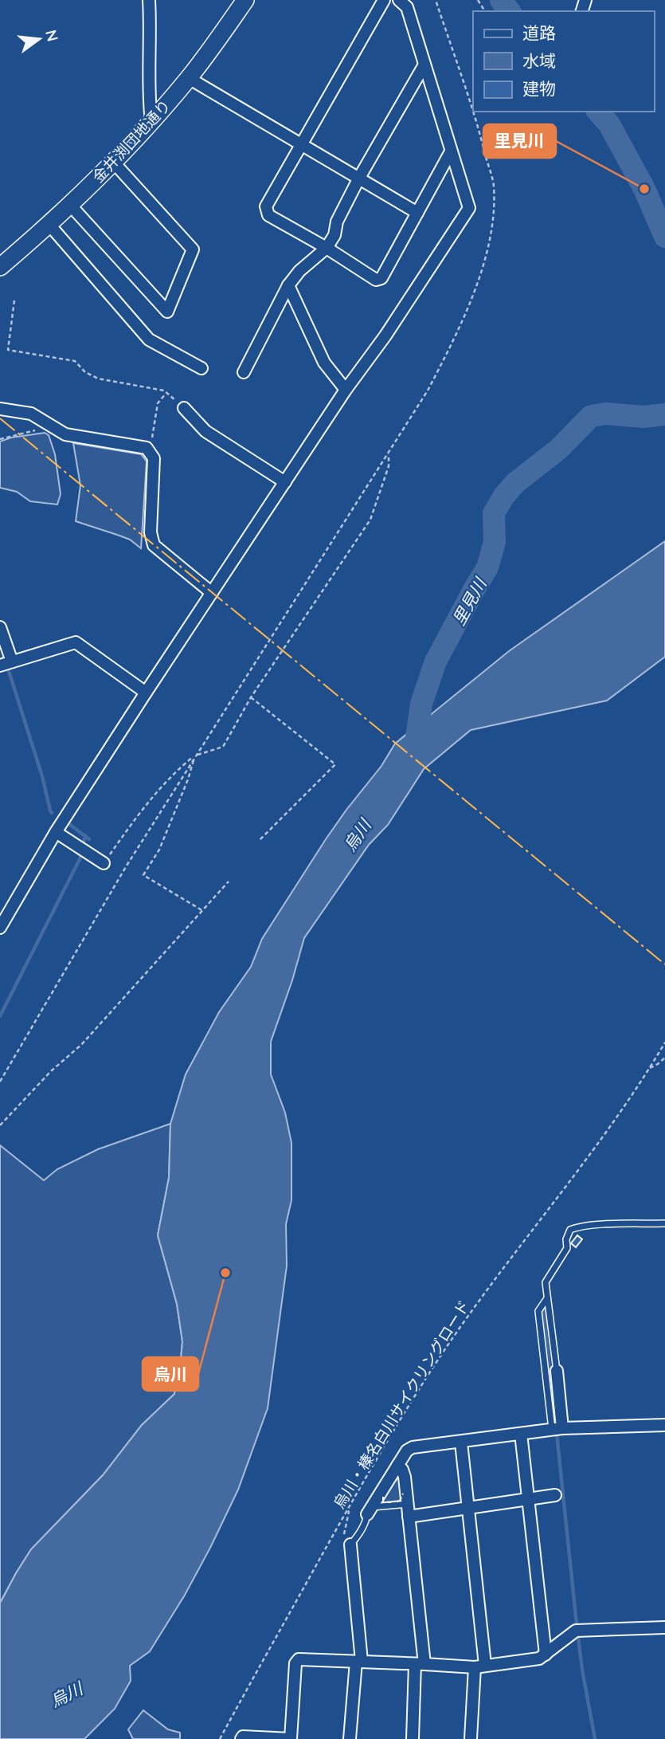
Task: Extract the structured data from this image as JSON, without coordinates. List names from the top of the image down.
{
  "streets": {
    "street": ["金井渕団地通り"],
    "path": ["烏川・榛名白川サイクリングロード"]
  },
  "water": ["里見川", "烏川"],
  "places": ["里見川", "烏川"],
  "legend": ["道路", "水域", "建物"],
  "north": "right"
}
